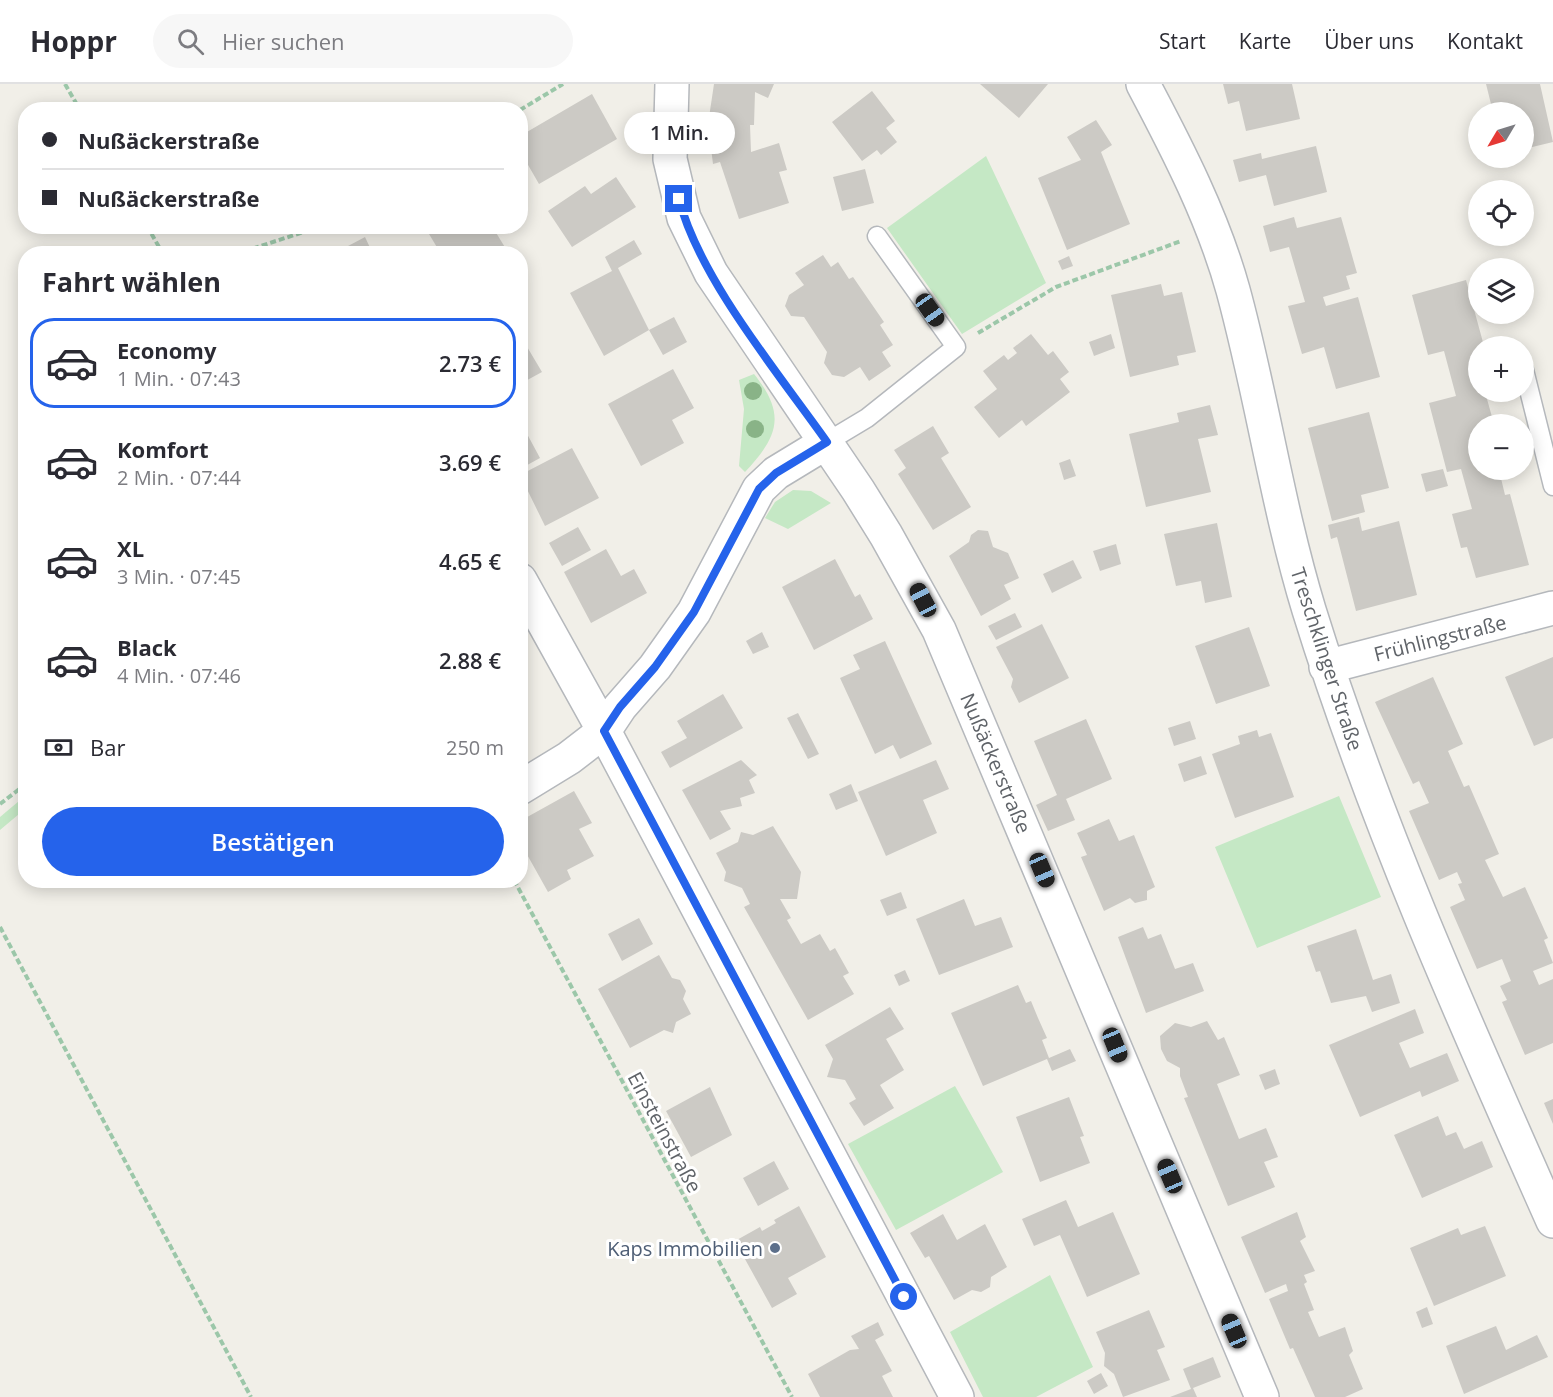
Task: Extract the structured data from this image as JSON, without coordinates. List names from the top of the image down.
{
  "streets": {
    "street": ["Frühlingstraße", "Treschklinger Straße", "Nußäckerstraße"],
    "path": ["Einsteinstraße"]
  },
  "crossings": [
    ["Frühlingstraße", "Treschklinger Straße"]
  ],
  "places": ["Kaps Immobilien"],
  "north": "bottom left",
  "page": {
    "header": "Hoppr",
    "search": "Hier suchen",
    "nav": [
      "Start",
      "Karte",
      "Über uns",
      "Kontakt"
    ],
    "map_buttons": ["+", "−"],
    "banner": ["Nußäckerstraße", "Nußäckerstraße"],
    "bubble": "1 Min.",
    "heading": "Fahrt wählen",
    "list": [
      {
        "name": "Economy",
        "note": "1 Min. · 07:43",
        "value": "2.73 €"
      },
      {
        "name": "Komfort",
        "note": "2 Min. · 07:44",
        "value": "3.69 €"
      },
      {
        "name": "XL",
        "note": "3 Min. · 07:45",
        "value": "4.65 €"
      },
      {
        "name": "Black",
        "note": "4 Min. · 07:46",
        "value": "2.88 €"
      }
    ],
    "pay": ["Bar", "250 m"],
    "buttons": "Bestätigen"
  }
}
